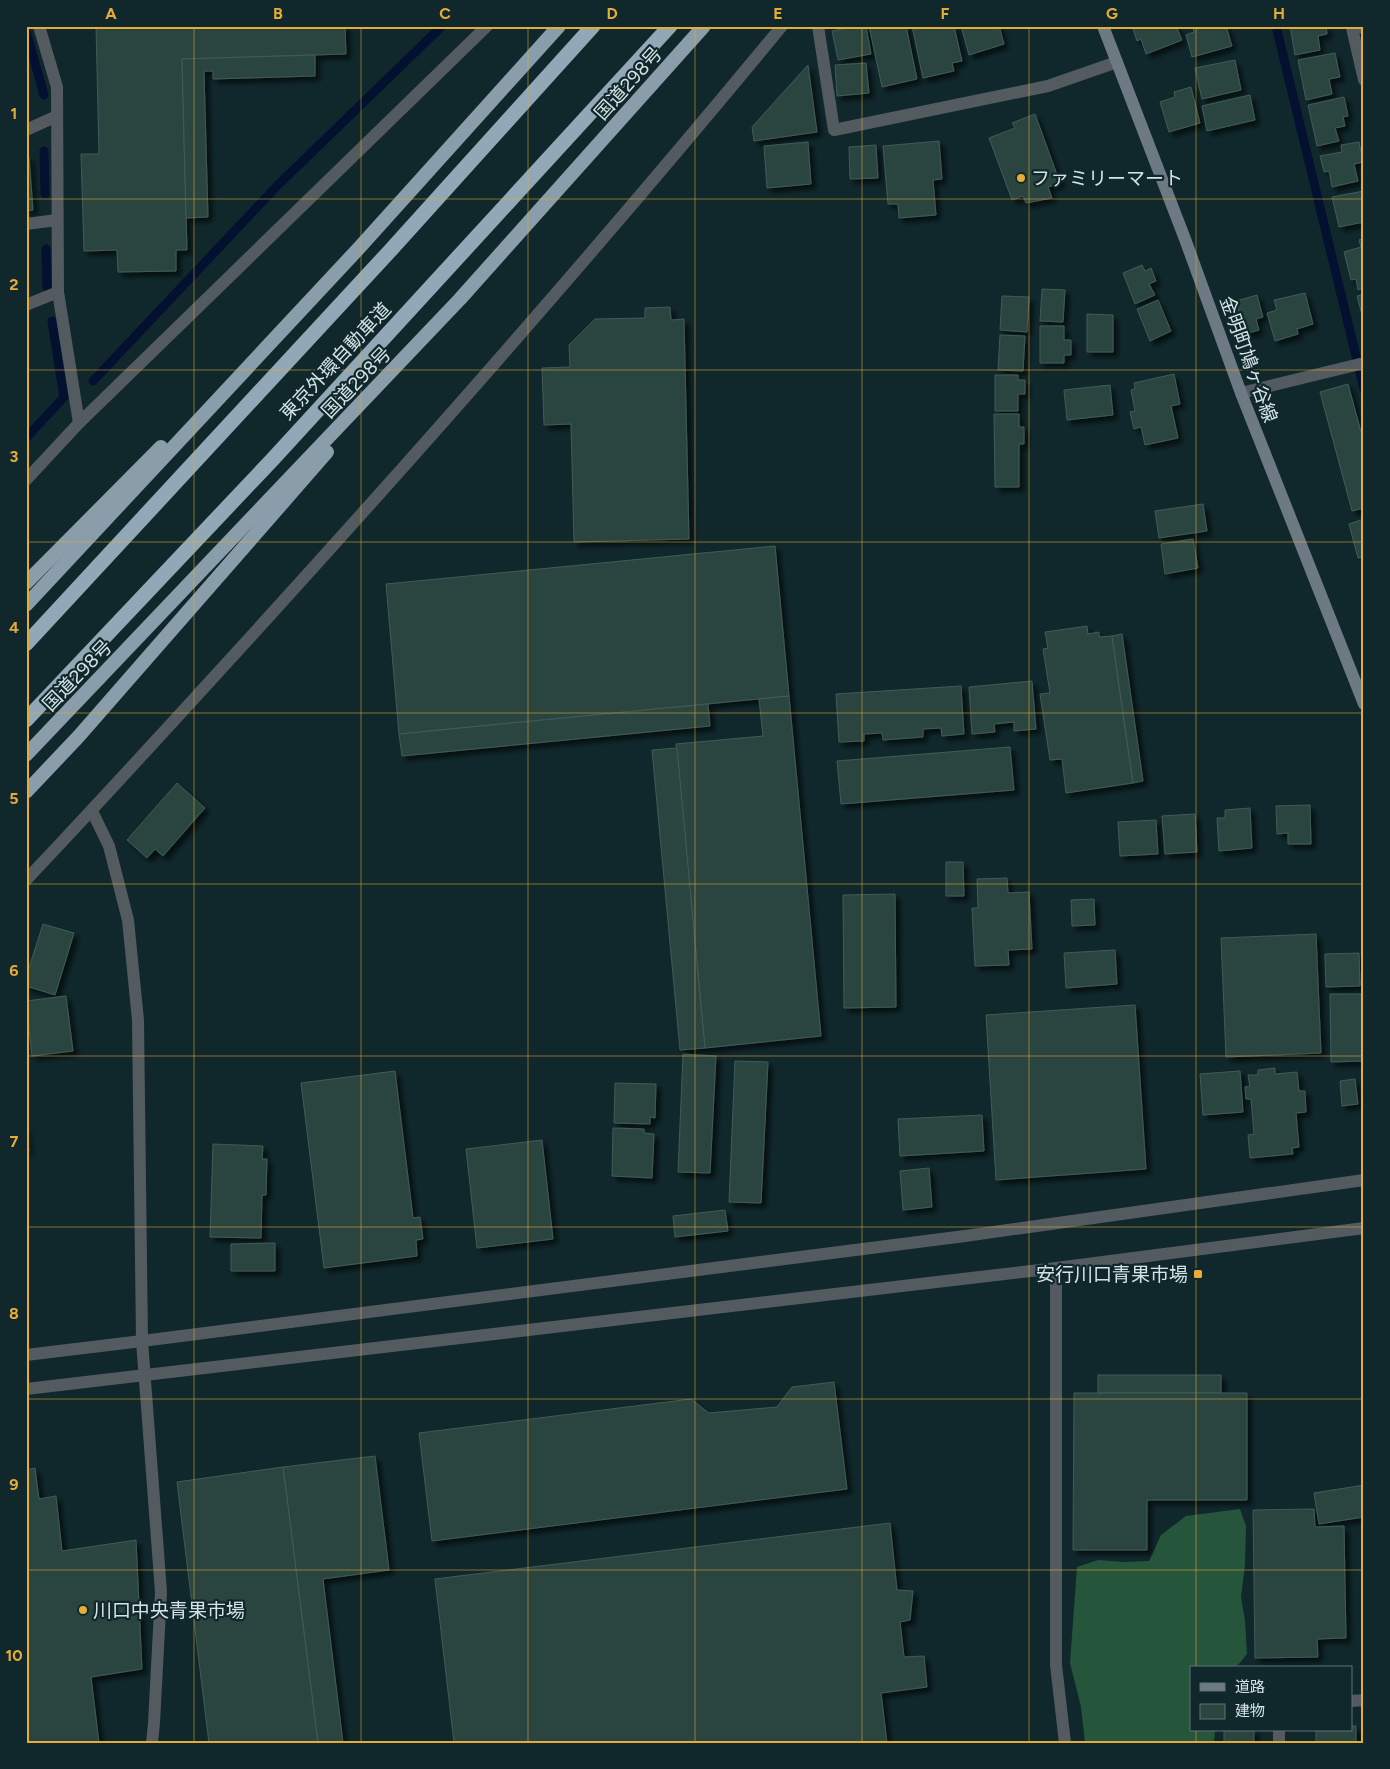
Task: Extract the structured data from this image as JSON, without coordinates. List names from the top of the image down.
{
  "streets": {
    "highway": ["国道298号", "東京外環自動車道"],
    "main road": ["金明町鳩ヶ谷線"]
  },
  "places": {
    "other": ["ファミリーマート", "川口中央青果市場"],
    "transit": ["安行川口青果市場"]
  },
  "legend": ["道路", "建物"],
  "grid": {
    "columns": [
      "A",
      "B",
      "C",
      "D",
      "E",
      "F",
      "G",
      "H"
    ],
    "rows": [
      "1",
      "2",
      "3",
      "4",
      "5",
      "6",
      "7",
      "8",
      "9",
      "10"
    ]
  }
}
